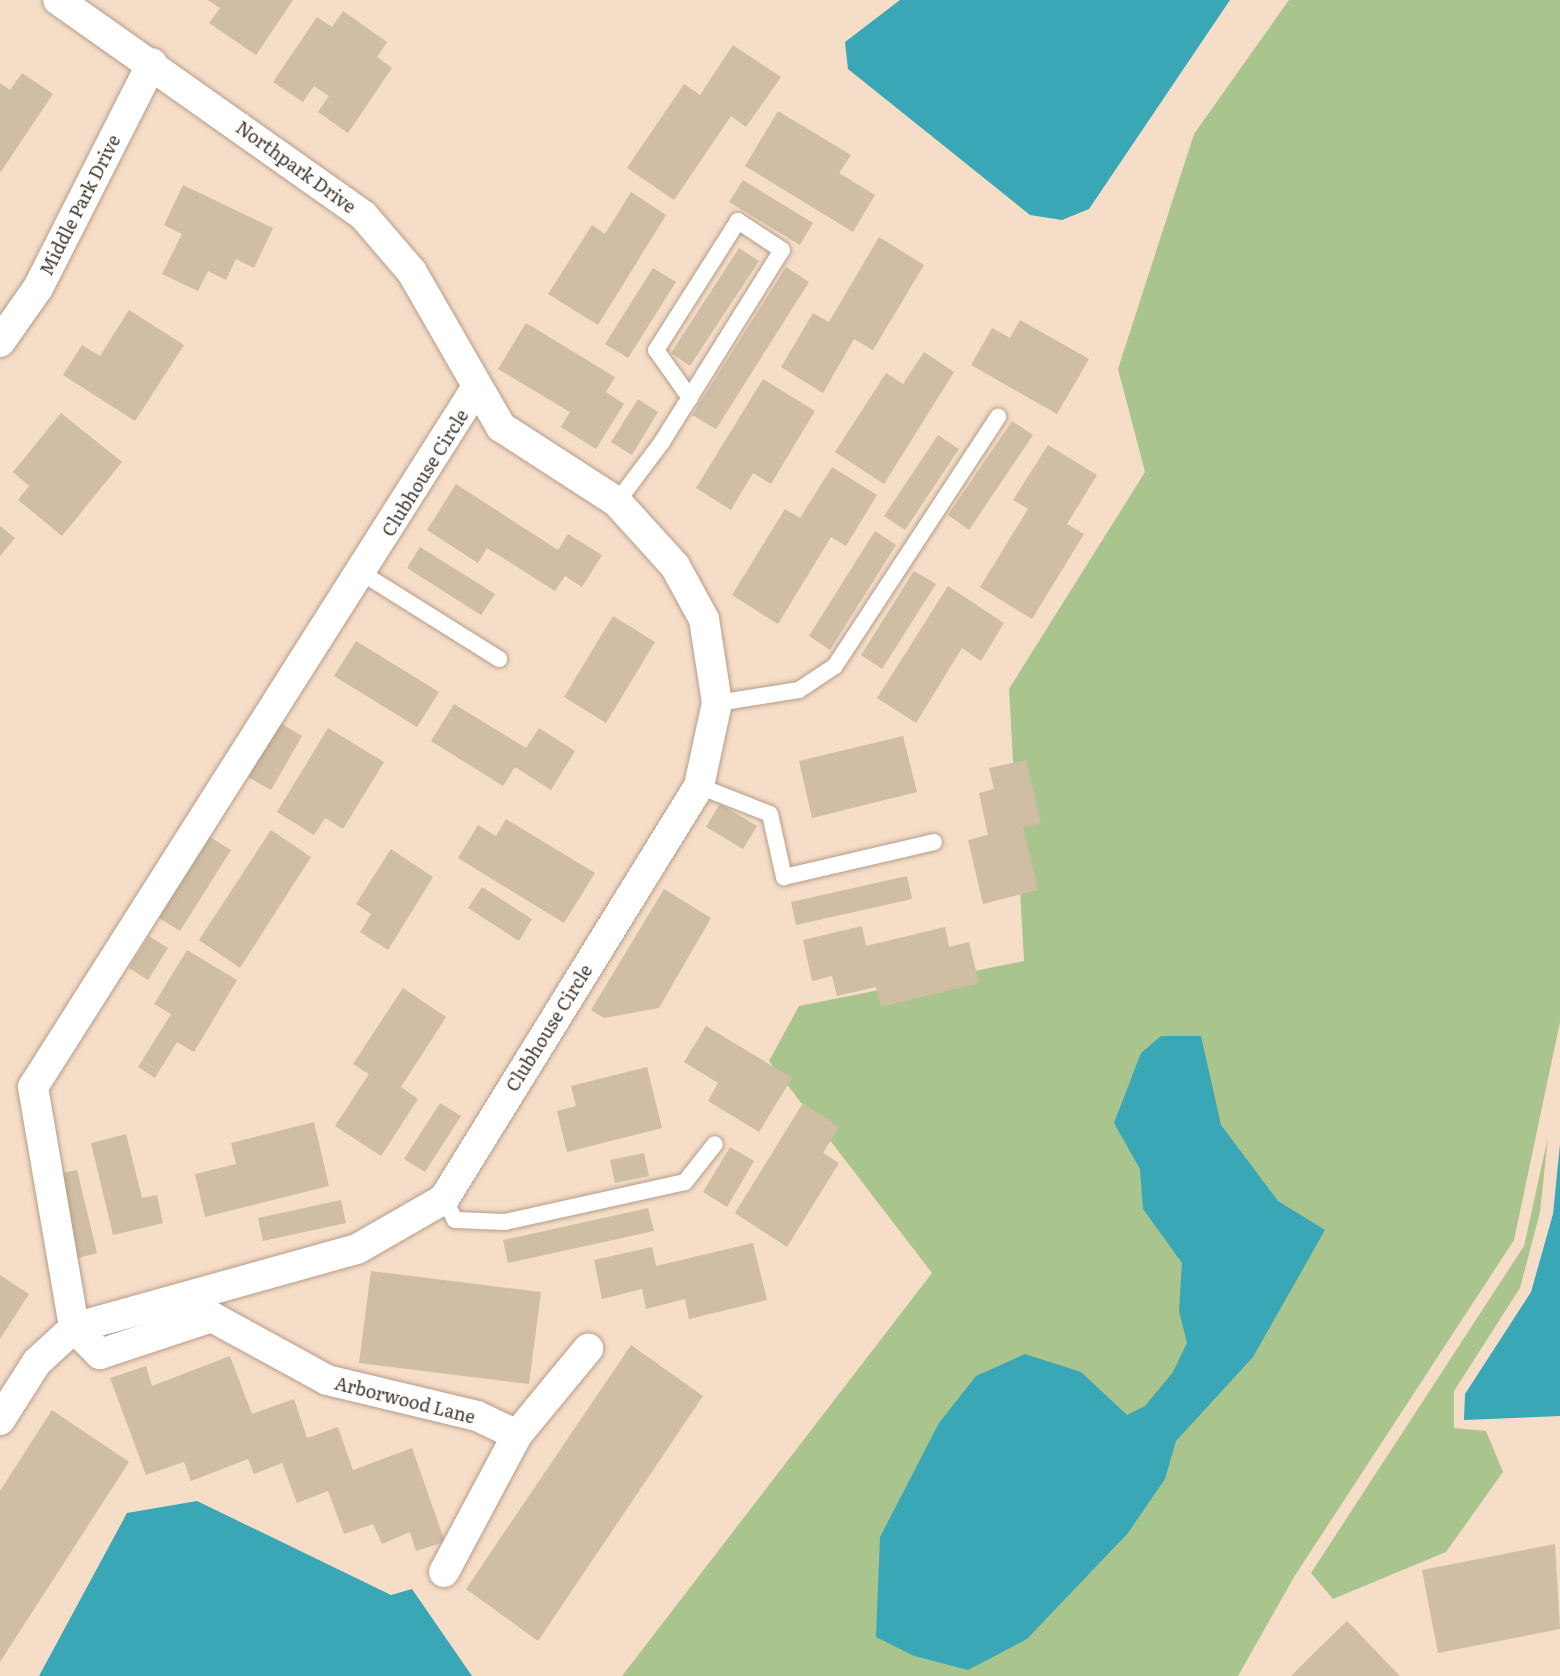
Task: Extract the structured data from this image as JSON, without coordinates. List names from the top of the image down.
{
  "streets": {
    "street": [
      "Northpark Drive",
      "Middle Park Drive",
      "Clubhouse Circle",
      "Arborwood Lane"
    ]
  },
  "crossings": [
    ["Northpark Drive", "Middle Park Drive"],
    ["Northpark Drive", "Clubhouse Circle"],
    ["Clubhouse Circle", "Arborwood Lane"]
  ]
}
